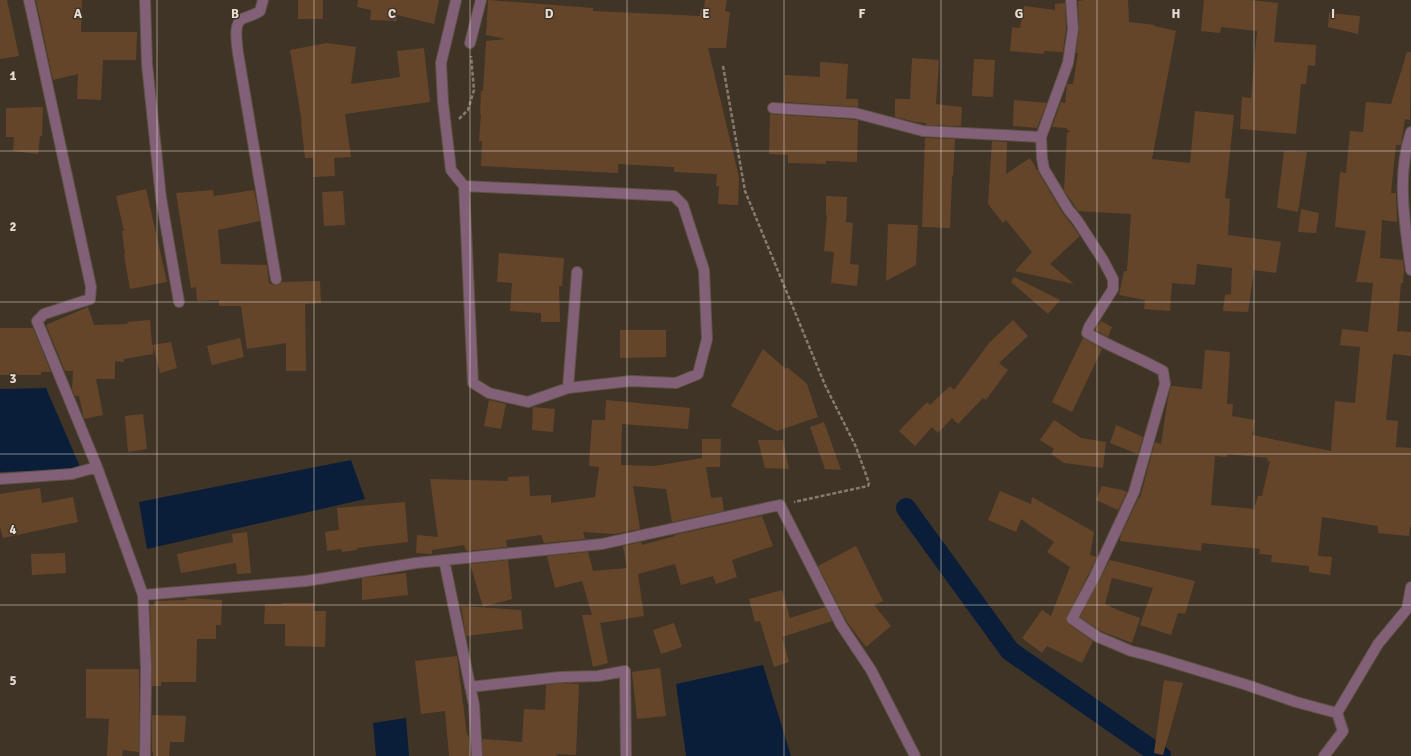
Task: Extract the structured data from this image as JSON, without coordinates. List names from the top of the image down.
{
  "grid": {
    "columns": [
      "A",
      "B",
      "C",
      "D",
      "E",
      "F",
      "G",
      "H",
      "I"
    ],
    "rows": [
      "1",
      "2",
      "3",
      "4",
      "5"
    ]
  }
}
